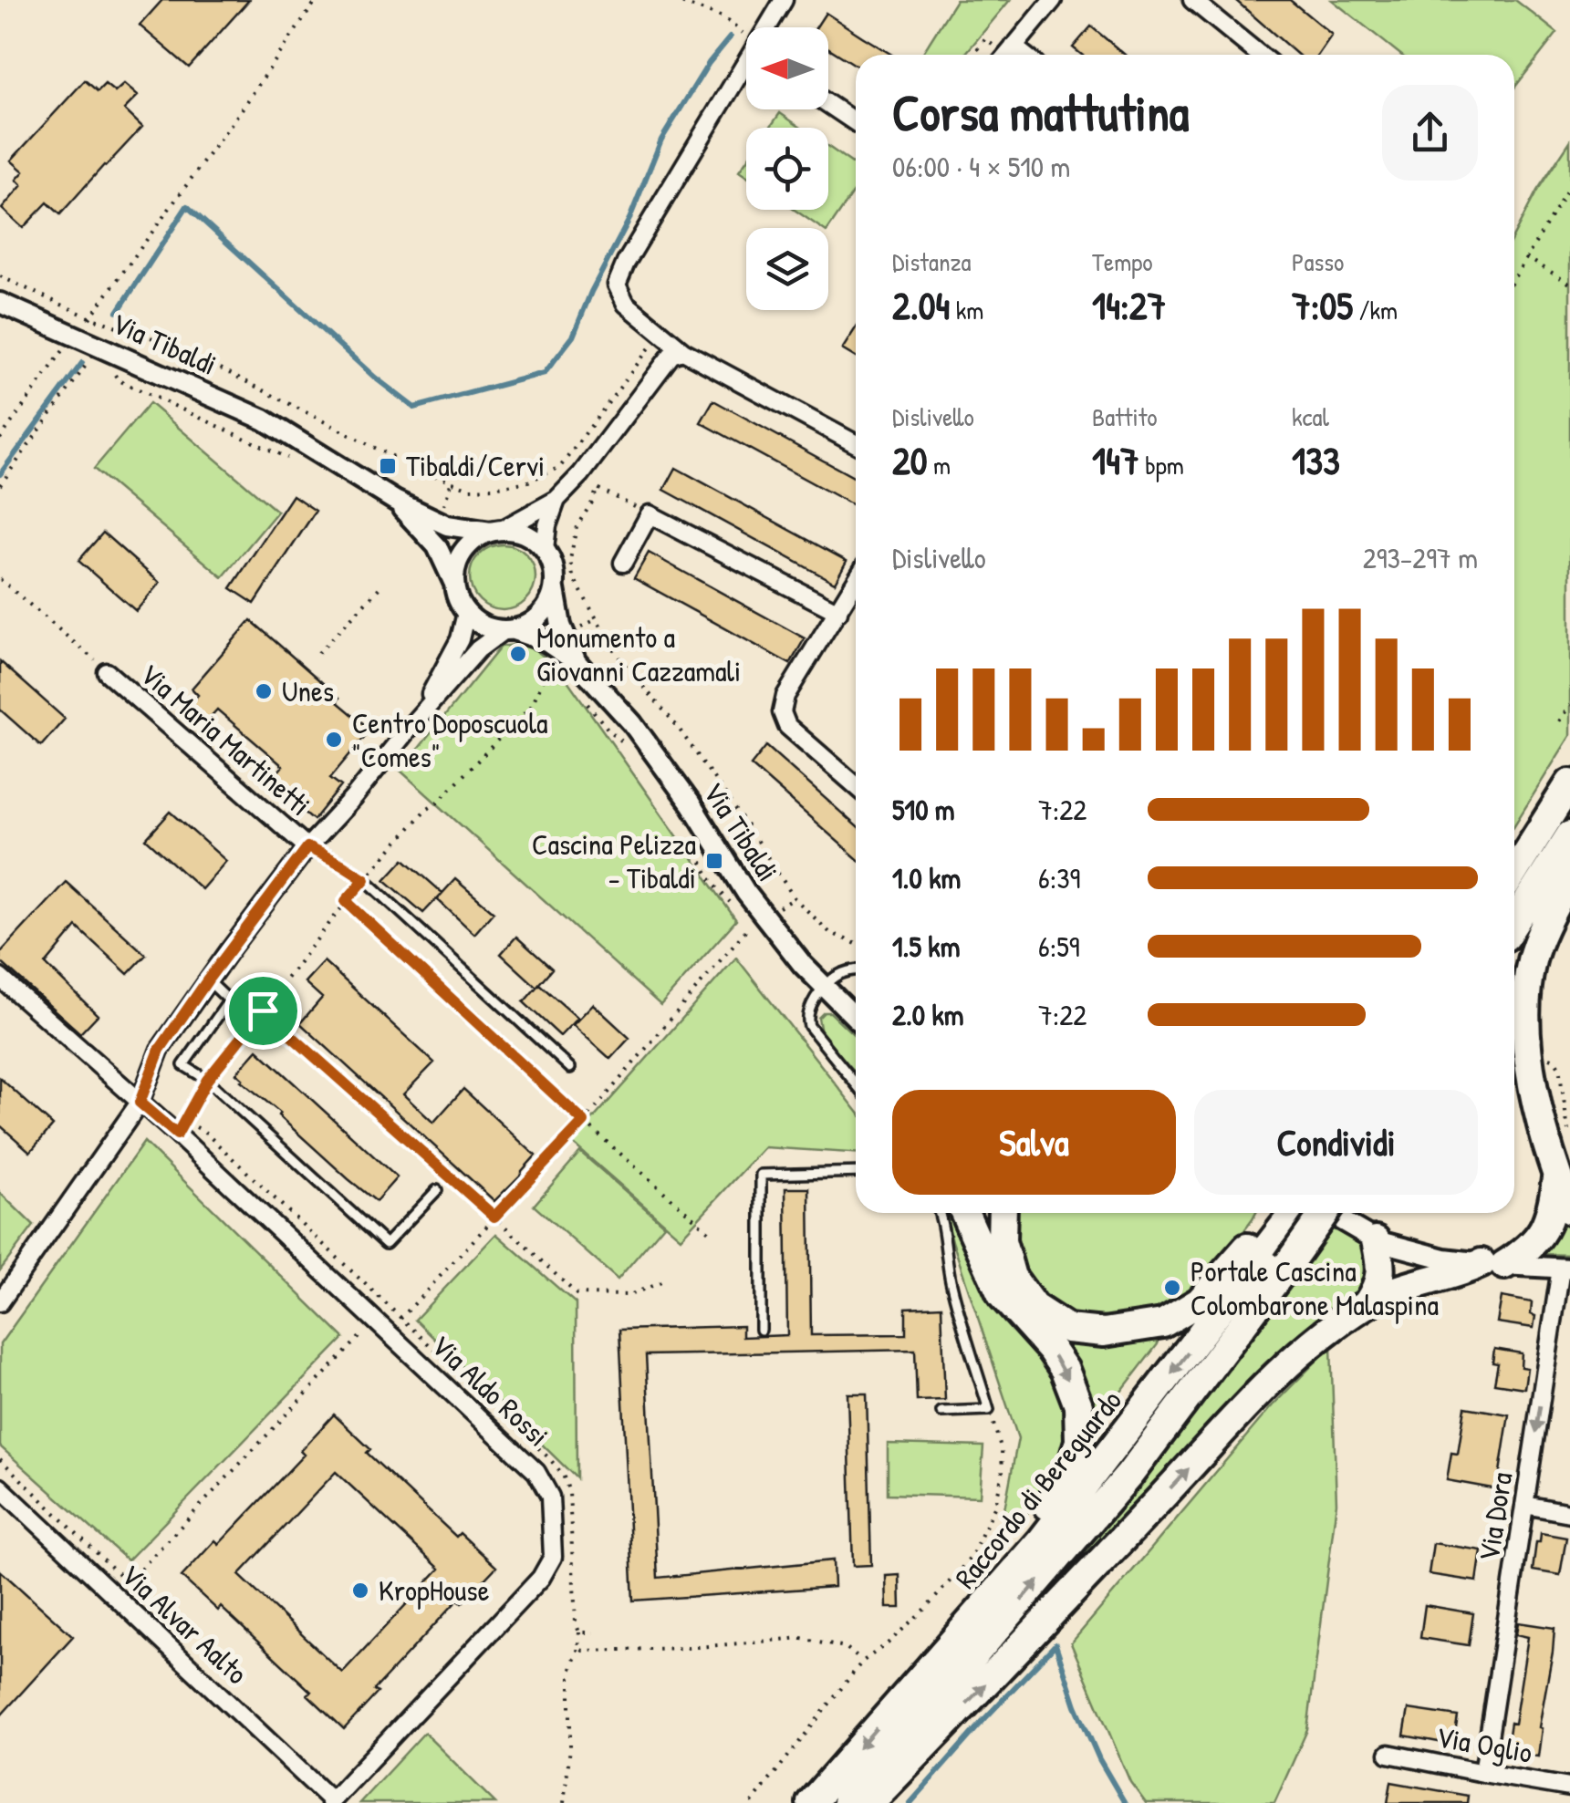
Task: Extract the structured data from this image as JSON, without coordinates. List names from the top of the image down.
{
  "streets": {
    "highway": ["Raccordo di Bereguardo"],
    "street": [
      "Via Tibaldi",
      "Via Maria Martinetti",
      "Via Aldo Rossi",
      "Via Dora",
      "Via Alvar Aalto",
      "Via Oglio"
    ]
  },
  "crossings": [
    ["Via Aldo Rossi", "Via Alvar Aalto"],
    ["Via Dora", "Via Oglio"]
  ],
  "one_way": ["Via Dora"],
  "places": {
    "transit": ["Tibaldi/Cervi", "Cascina Pelizza - Tibaldi"],
    "other": [
      "Monumento a Giovanni Cazzamali",
      "Unes",
      "Centro Doposcuola \"Comes\"",
      "Portale Cascina Colombarone Malaspina",
      "KropHouse"
    ]
  },
  "north": "left",
  "page": {
    "heading": ["Corsa mattutina", "06:00 · 4 × 510 m"],
    "stats": [
      ["Distanza", "2.04 km"],
      ["Tempo", "14:27"],
      ["Passo", "7:05 /km"],
      ["Dislivello", "20 m"],
      ["Battito", "147 bpm"],
      ["kcal", "133"]
    ],
    "chart": ["Dislivello", "293–297 m"],
    "list": [
      {
        "name": "510 m",
        "note": "7:22"
      },
      {
        "name": "1.0 km",
        "note": "6:39"
      },
      {
        "name": "1.5 km",
        "note": "6:59"
      },
      {
        "name": "2.0 km",
        "note": "7:22"
      }
    ],
    "buttons": ["Salva", "Condividi"]
  }
}
